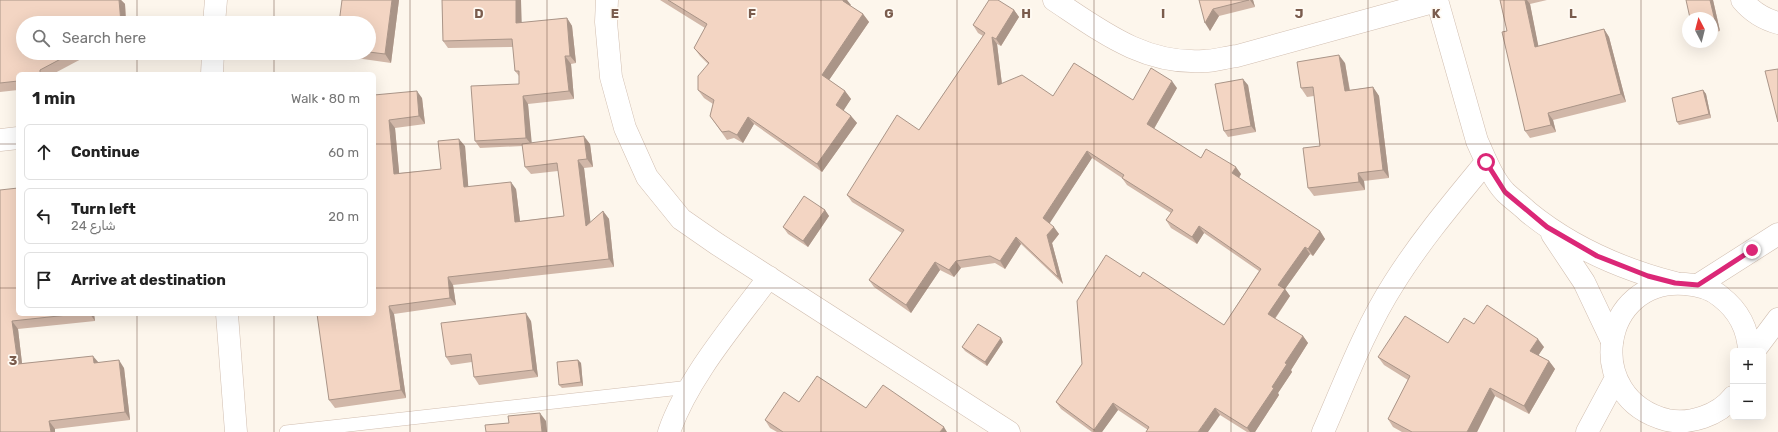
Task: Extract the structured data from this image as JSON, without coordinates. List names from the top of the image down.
{
  "north": "top",
  "page": {
    "search": "Search here",
    "heading": ["1 min", "Walk · 80 m"],
    "list": [
      ["Continue", "60 m"],
      ["Turn left", "شارع 24", "20 m"],
      "Arrive at destination"
    ],
    "map_buttons": ["+", "−"]
  },
  "grid": {
    "columns": [
      "D",
      "E",
      "F",
      "G",
      "H",
      "I",
      "J",
      "K",
      "L"
    ],
    "rows": ["3"]
  }
}
